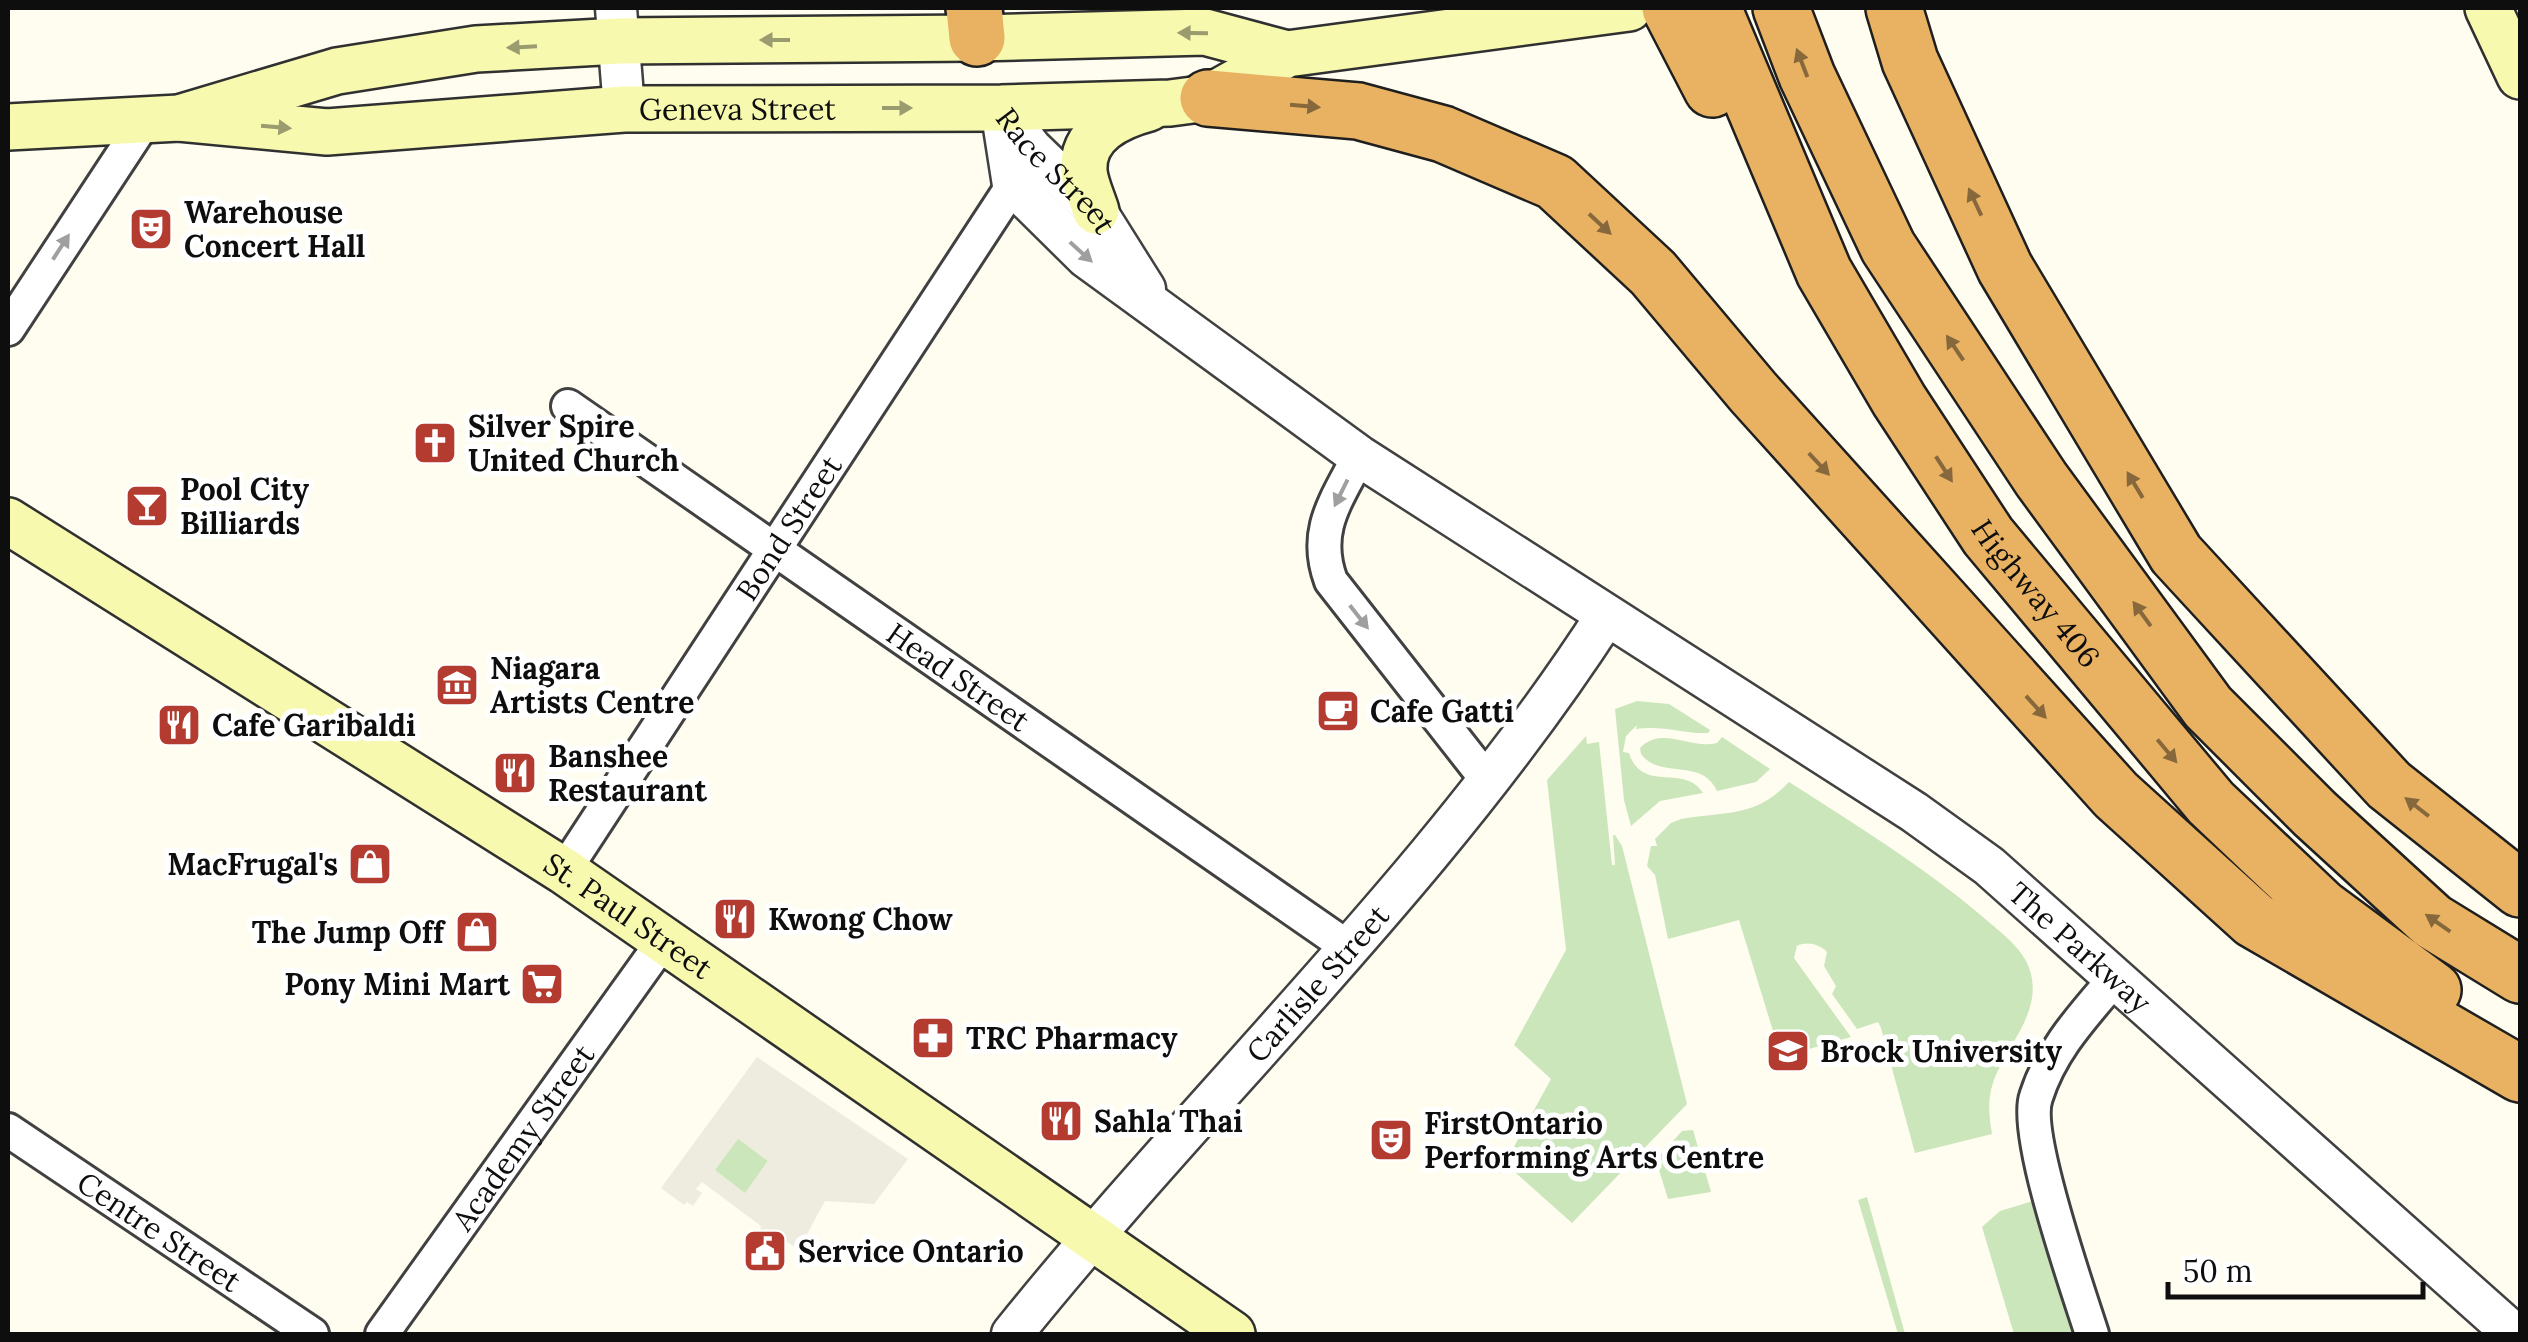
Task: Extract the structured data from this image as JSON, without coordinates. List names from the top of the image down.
{
  "streets": {
    "highway": ["Highway 406"],
    "main road": ["Geneva Street", "St. Paul Street"],
    "street": [
      "Race Street",
      "Bond Street",
      "Head Street",
      "The Parkway",
      "Carlisle Street",
      "Academy Street",
      "Centre Street"
    ]
  },
  "crossings": [
    ["Geneva Street", "Race Street"],
    ["Race Street", "Bond Street"],
    ["Race Street", "The Parkway"],
    ["Race Street", "Carlisle Street"],
    ["Bond Street", "Head Street"],
    ["Bond Street", "St. Paul Street"],
    ["Head Street", "Carlisle Street"],
    ["St. Paul Street", "Carlisle Street"],
    ["St. Paul Street", "Academy Street"],
    ["The Parkway", "Carlisle Street"]
  ],
  "places": {
    "theatre": ["Warehouse Concert Hall", "FirstOntario Performing Arts Centre"],
    "church": ["Silver Spire United Church"],
    "bar": ["Pool City Billiards"],
    "museum": ["Niagara Artists Centre"],
    "cafe": ["Cafe Gatti"],
    "restaurant": [
      "Cafe Garibaldi",
      "Banshee Restaurant",
      "Kwong Chow",
      "Sahla Thai"
    ],
    "shop": ["MacFrugal's", "The Jump Off"],
    "supermarket": ["Pony Mini Mart"],
    "pharmacy": ["TRC Pharmacy"],
    "school or university": ["Brock University"],
    "public building": ["Service Ontario"]
  },
  "scale_bar": "50 m"
}
